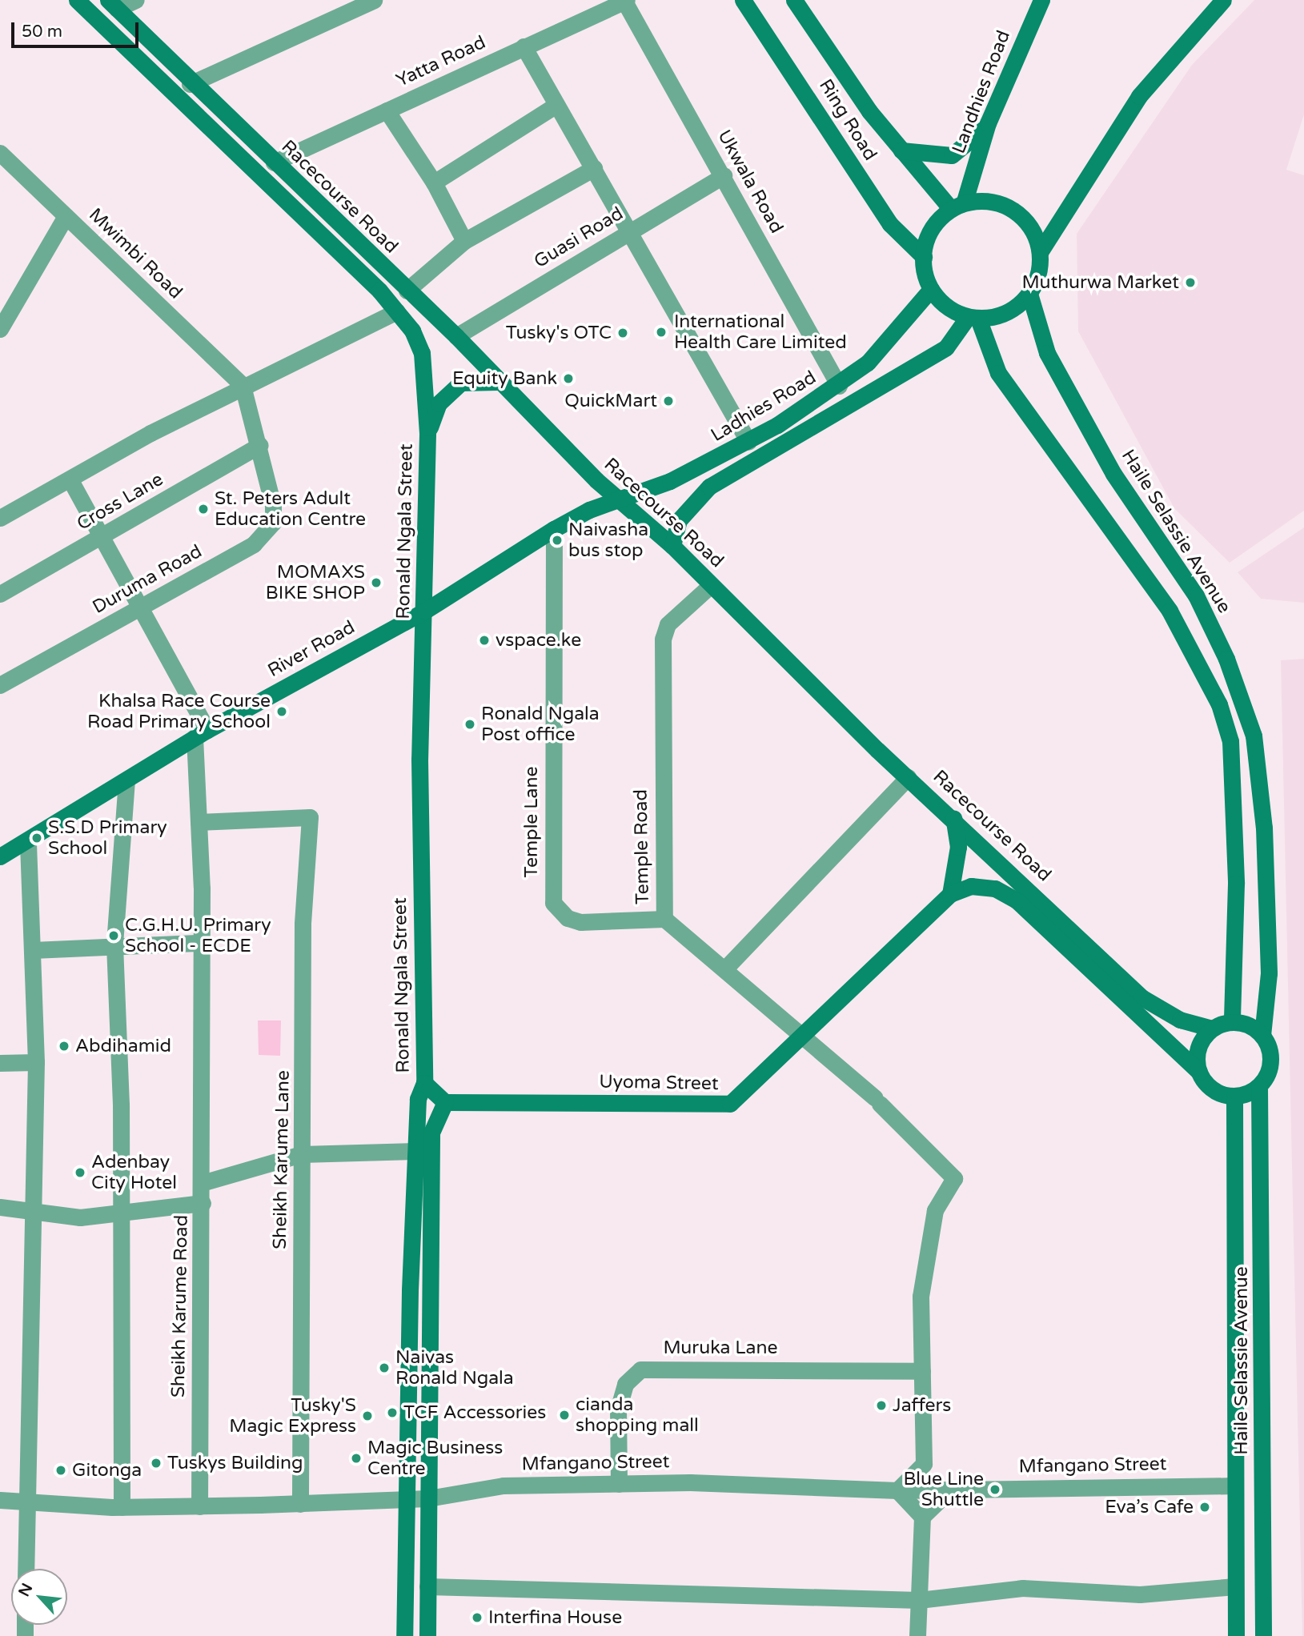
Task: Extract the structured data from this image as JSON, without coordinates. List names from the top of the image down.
{
  "streets": {
    "main road": [
      "Landhies Road",
      "Ring Road",
      "Racecourse Road",
      "Ladhies Road",
      "Ronald Ngala Street",
      "Haile Selassie Avenue",
      "River Road",
      "Uyoma Street"
    ],
    "street": [
      "Yatta Road",
      "Ukwala Road",
      "Guasi Road",
      "Mwimbi Road",
      "Cross Lane",
      "Duruma Road",
      "Temple Lane",
      "Temple Road",
      "Sheikh Karume Lane",
      "Sheikh Karume Road",
      "Muruka Lane",
      "Mfangano Street"
    ]
  },
  "crossings": [
    ["Yatta Road", "Ukwala Road"],
    ["Yatta Road", "Racecourse Road"],
    ["Landhies Road", "Ring Road"],
    ["Landhies Road", "Ladhies Road"],
    ["Landhies Road", "Haile Selassie Avenue"],
    ["Ring Road", "Ladhies Road"],
    ["Ring Road", "Haile Selassie Avenue"],
    ["Ukwala Road", "Guasi Road"],
    ["Ukwala Road", "Ladhies Road"],
    ["Racecourse Road", "Guasi Road"],
    ["Racecourse Road", "Ladhies Road"],
    ["Racecourse Road", "Ronald Ngala Street"],
    ["Racecourse Road", "Haile Selassie Avenue"],
    ["Racecourse Road", "River Road"],
    ["Racecourse Road", "Temple Road"],
    ["Mwimbi Road", "Duruma Road"],
    ["Ladhies Road", "Haile Selassie Avenue"],
    ["Ladhies Road", "River Road"],
    ["Cross Lane", "Duruma Road"],
    ["Cross Lane", "Sheikh Karume Road"],
    ["Ronald Ngala Street", "River Road"],
    ["Ronald Ngala Street", "Mfangano Street"],
    ["Haile Selassie Avenue", "Mfangano Street"],
    ["Duruma Road", "Sheikh Karume Road"],
    ["River Road", "Temple Lane"],
    ["River Road", "Sheikh Karume Road"],
    ["Temple Lane", "Temple Road"],
    ["Temple Road", "Uyoma Street"],
    ["Temple Road", "Muruka Lane"],
    ["Sheikh Karume Lane", "Sheikh Karume Road"],
    ["Sheikh Karume Lane", "Mfangano Street"],
    ["Sheikh Karume Road", "Mfangano Street"],
    ["Muruka Lane", "Mfangano Street"]
  ],
  "places": [
    "Muthurwa Market",
    "International Health Care Limited",
    "Tusky's OTC",
    "Equity Bank",
    "QuickMart",
    "St. Peters Adult Education Centre",
    "Naivasha bus stop",
    "MOMAXS BIKE SHOP",
    "vspace.ke",
    "Khalsa Race Course Road Primary School",
    "Ronald Ngala Post office",
    "S.S.D Primary School",
    "C.G.H.U. Primary School - ECDE",
    "Abdihamid",
    "Adenbay City Hotel",
    "Naivas Ronald Ngala",
    "Jaffers",
    "TCF Accessories",
    "cianda shopping mall",
    "Tusky'S Magic Express",
    "Magic Business Centre",
    "Tuskys Building",
    "Gitonga",
    "Blue Line Shuttle",
    "Eva’s Cafe",
    "Interfina House"
  ],
  "scale_bar": "50 m",
  "north": "top left"
}
